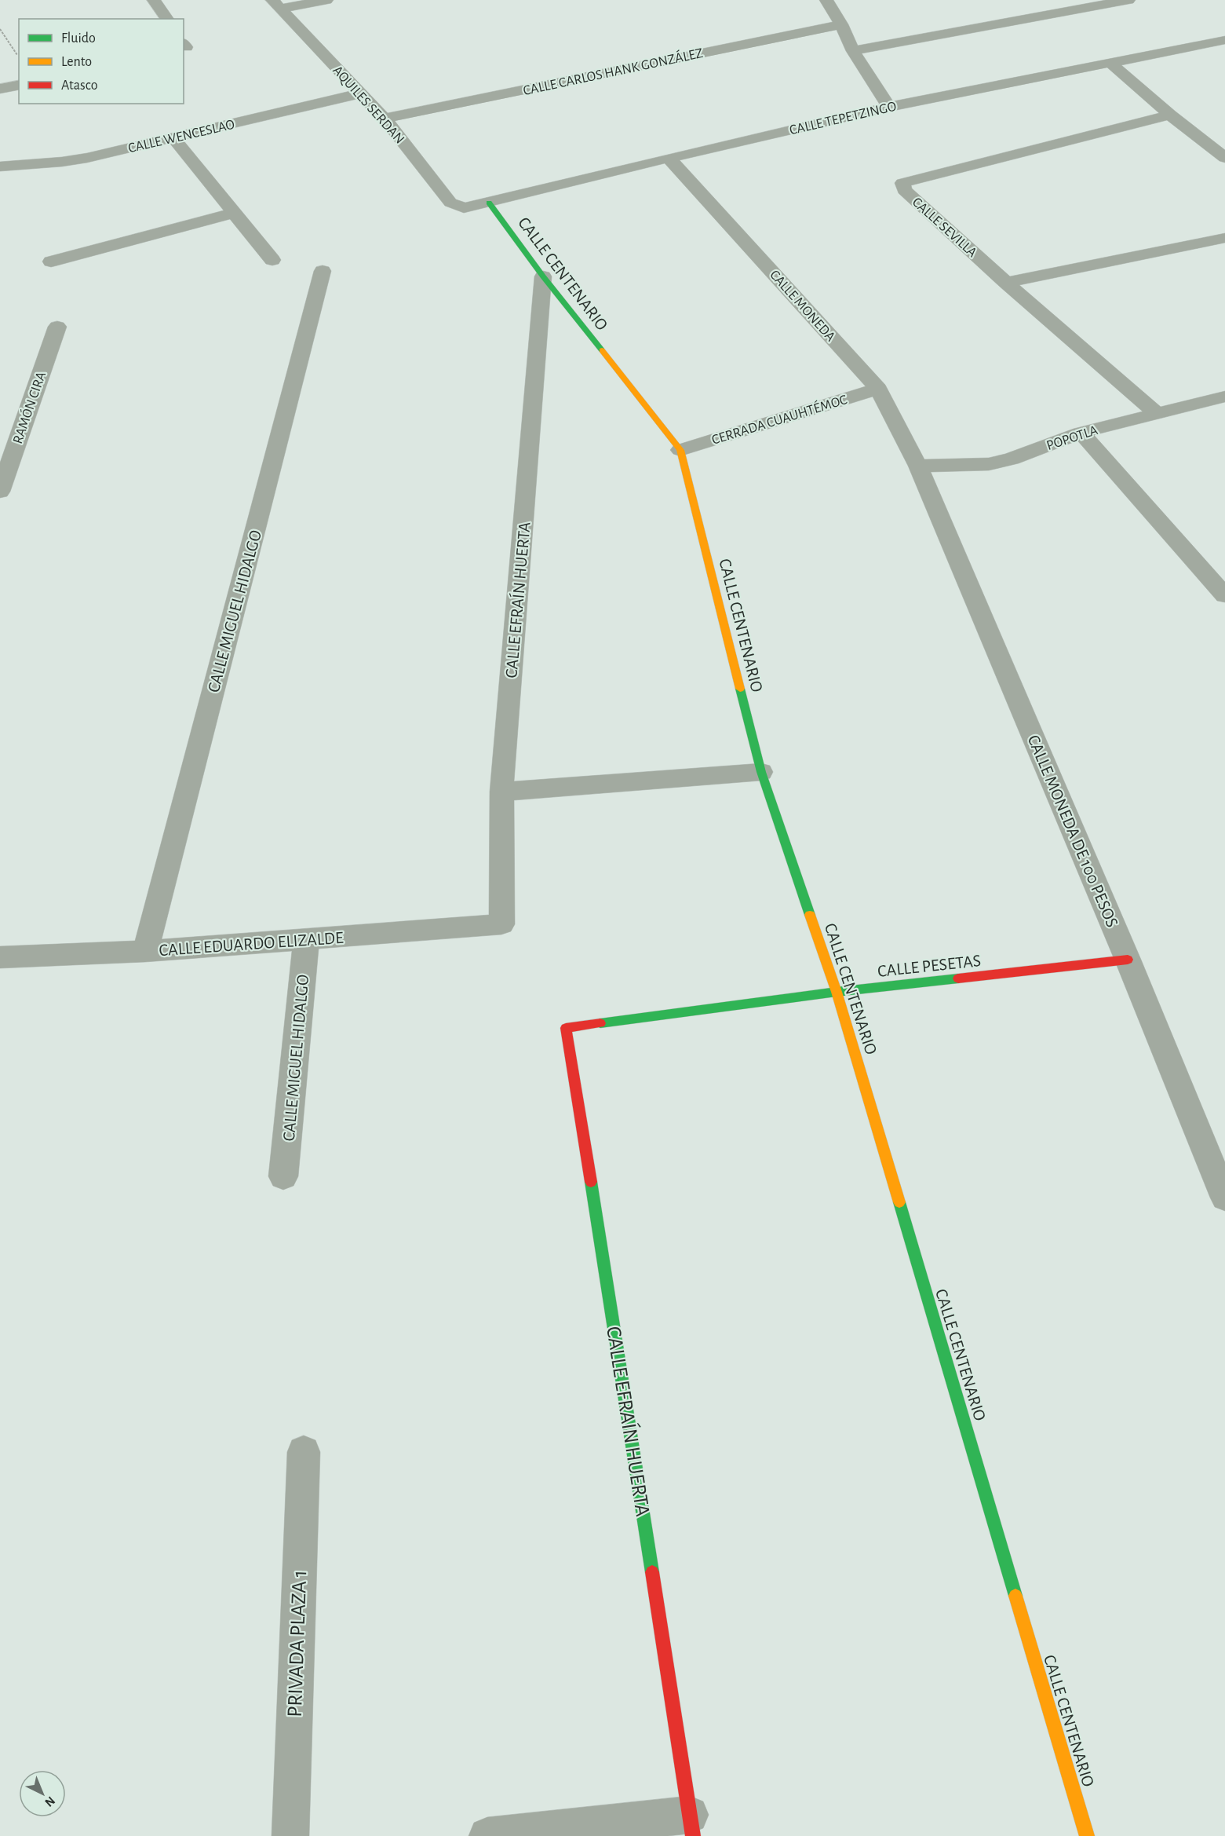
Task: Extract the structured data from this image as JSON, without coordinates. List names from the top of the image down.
{
  "streets": {
    "street": [
      "CALLE CARLOS HANK GONZÁLEZ",
      "AQUILES SERDAN",
      "CALLE TEPETZINGO",
      "CALLE WENCESLAO",
      "CALLE SEVILLA",
      "CALLE CENTENARIO",
      "CALLE MONEDA",
      "RAMÓN CIRA",
      "CERRADA CUAUHTÉMOC",
      "POPOTLA",
      "CALLE EFRAÍN HUERTA",
      "CALLE MIGUEL HIDALGO",
      "CALLE MONEDA DE 100 PESOS",
      "CALLE EDUARDO ELIZALDE",
      "CALLE PESETAS",
      "PRIVADA PLAZA 1"
    ]
  },
  "crossings": [
    ["CALLE CARLOS HANK GONZÁLEZ", "AQUILES SERDAN"],
    ["AQUILES SERDAN", "CALLE TEPETZINGO"],
    ["AQUILES SERDAN", "CALLE WENCESLAO"],
    ["CALLE TEPETZINGO", "CALLE CENTENARIO"],
    ["CALLE TEPETZINGO", "CALLE MONEDA"],
    ["CALLE SEVILLA", "POPOTLA"],
    ["CALLE CENTENARIO", "CERRADA CUAUHTÉMOC"],
    ["CALLE CENTENARIO", "CALLE EFRAÍN HUERTA"],
    ["CALLE CENTENARIO", "CALLE PESETAS"],
    ["CALLE MONEDA", "CERRADA CUAUHTÉMOC"],
    ["CALLE MONEDA", "POPOTLA"],
    ["CALLE MONEDA", "CALLE MONEDA DE 100 PESOS"],
    ["POPOTLA", "CALLE MONEDA DE 100 PESOS"],
    ["CALLE EFRAÍN HUERTA", "CALLE EDUARDO ELIZALDE"],
    ["CALLE EFRAÍN HUERTA", "CALLE PESETAS"],
    ["CALLE MIGUEL HIDALGO", "CALLE EDUARDO ELIZALDE"],
    ["CALLE MONEDA DE 100 PESOS", "CALLE PESETAS"]
  ],
  "legend": ["Fluido", "Lento", "Atasco"],
  "north": "bottom right"
}
